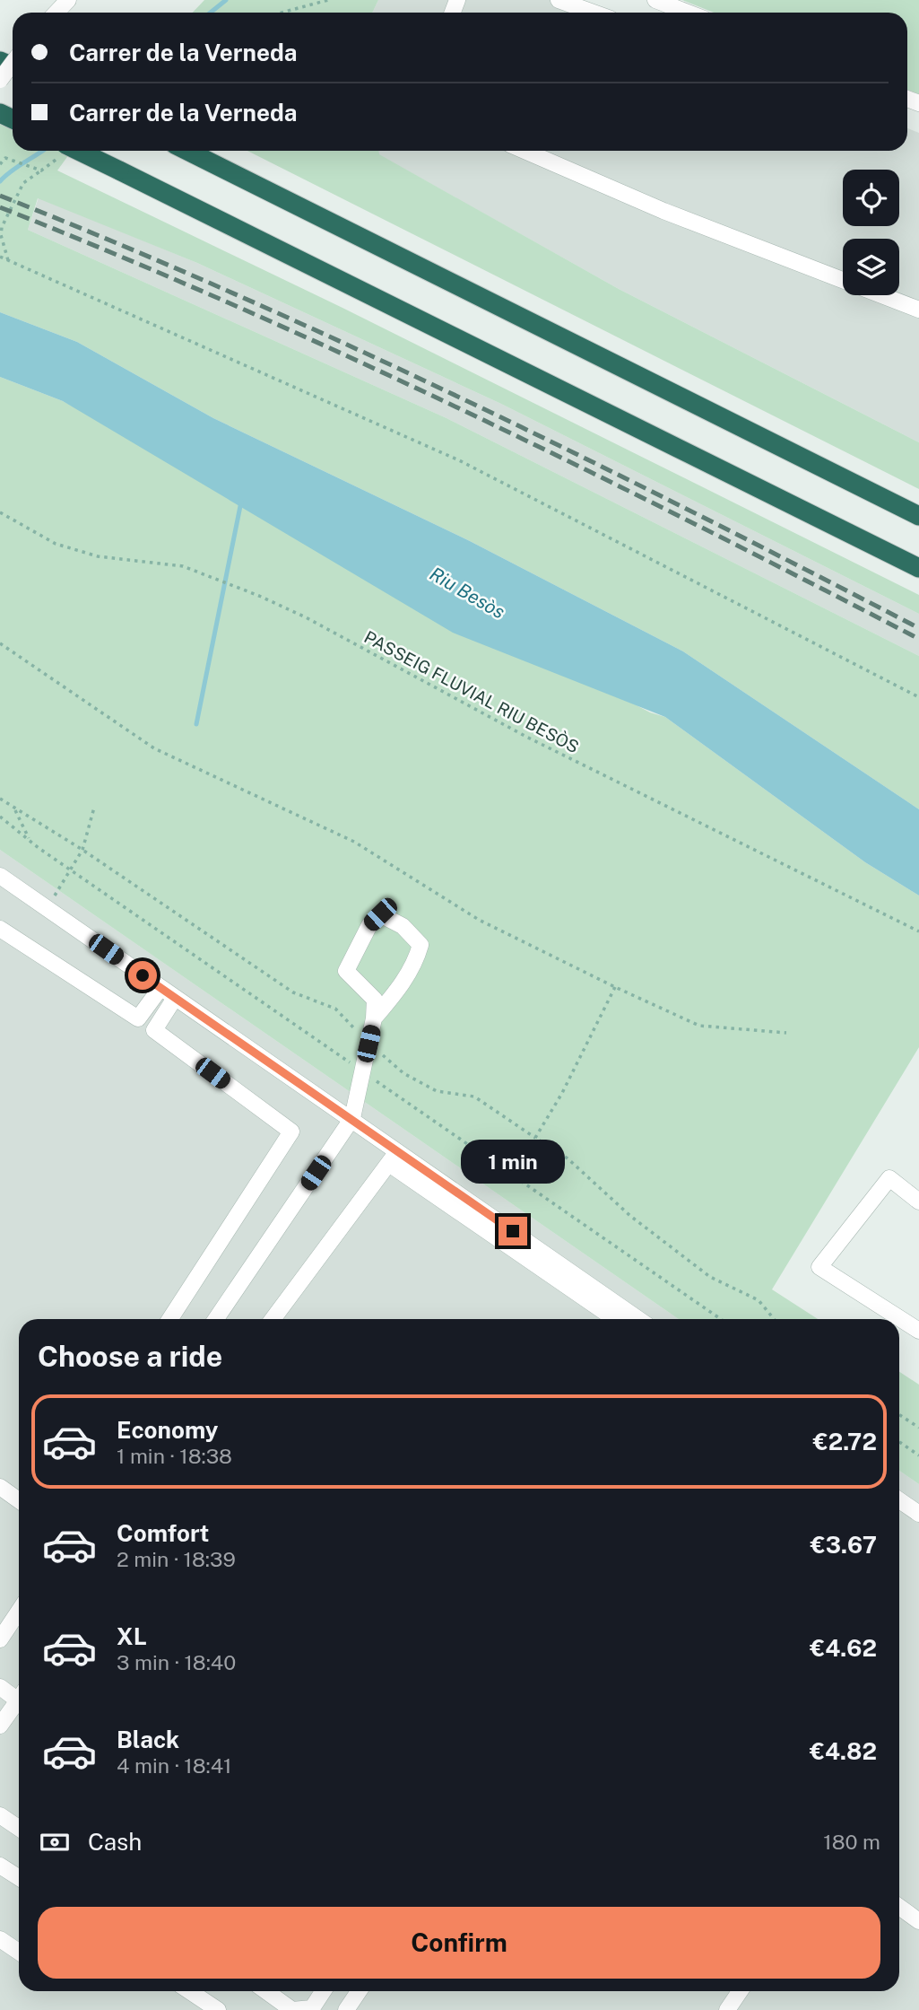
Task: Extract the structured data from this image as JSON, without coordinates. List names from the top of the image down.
{
  "streets": {
    "path": ["PASSEIG FLUVIAL RIU BESÒS"]
  },
  "water": ["Riu Besòs"],
  "page": {
    "banner": ["Carrer de la Verneda", "Carrer de la Verneda"],
    "bubble": "1 min",
    "heading": "Choose a ride",
    "list": [
      {
        "name": "Economy",
        "note": "1 min · 18:38",
        "value": "€2.72"
      },
      {
        "name": "Comfort",
        "note": "2 min · 18:39",
        "value": "€3.67"
      },
      {
        "name": "XL",
        "note": "3 min · 18:40",
        "value": "€4.62"
      },
      {
        "name": "Black",
        "note": "4 min · 18:41",
        "value": "€4.82"
      }
    ],
    "pay": ["Cash", "180 m"],
    "buttons": "Confirm"
  }
}
